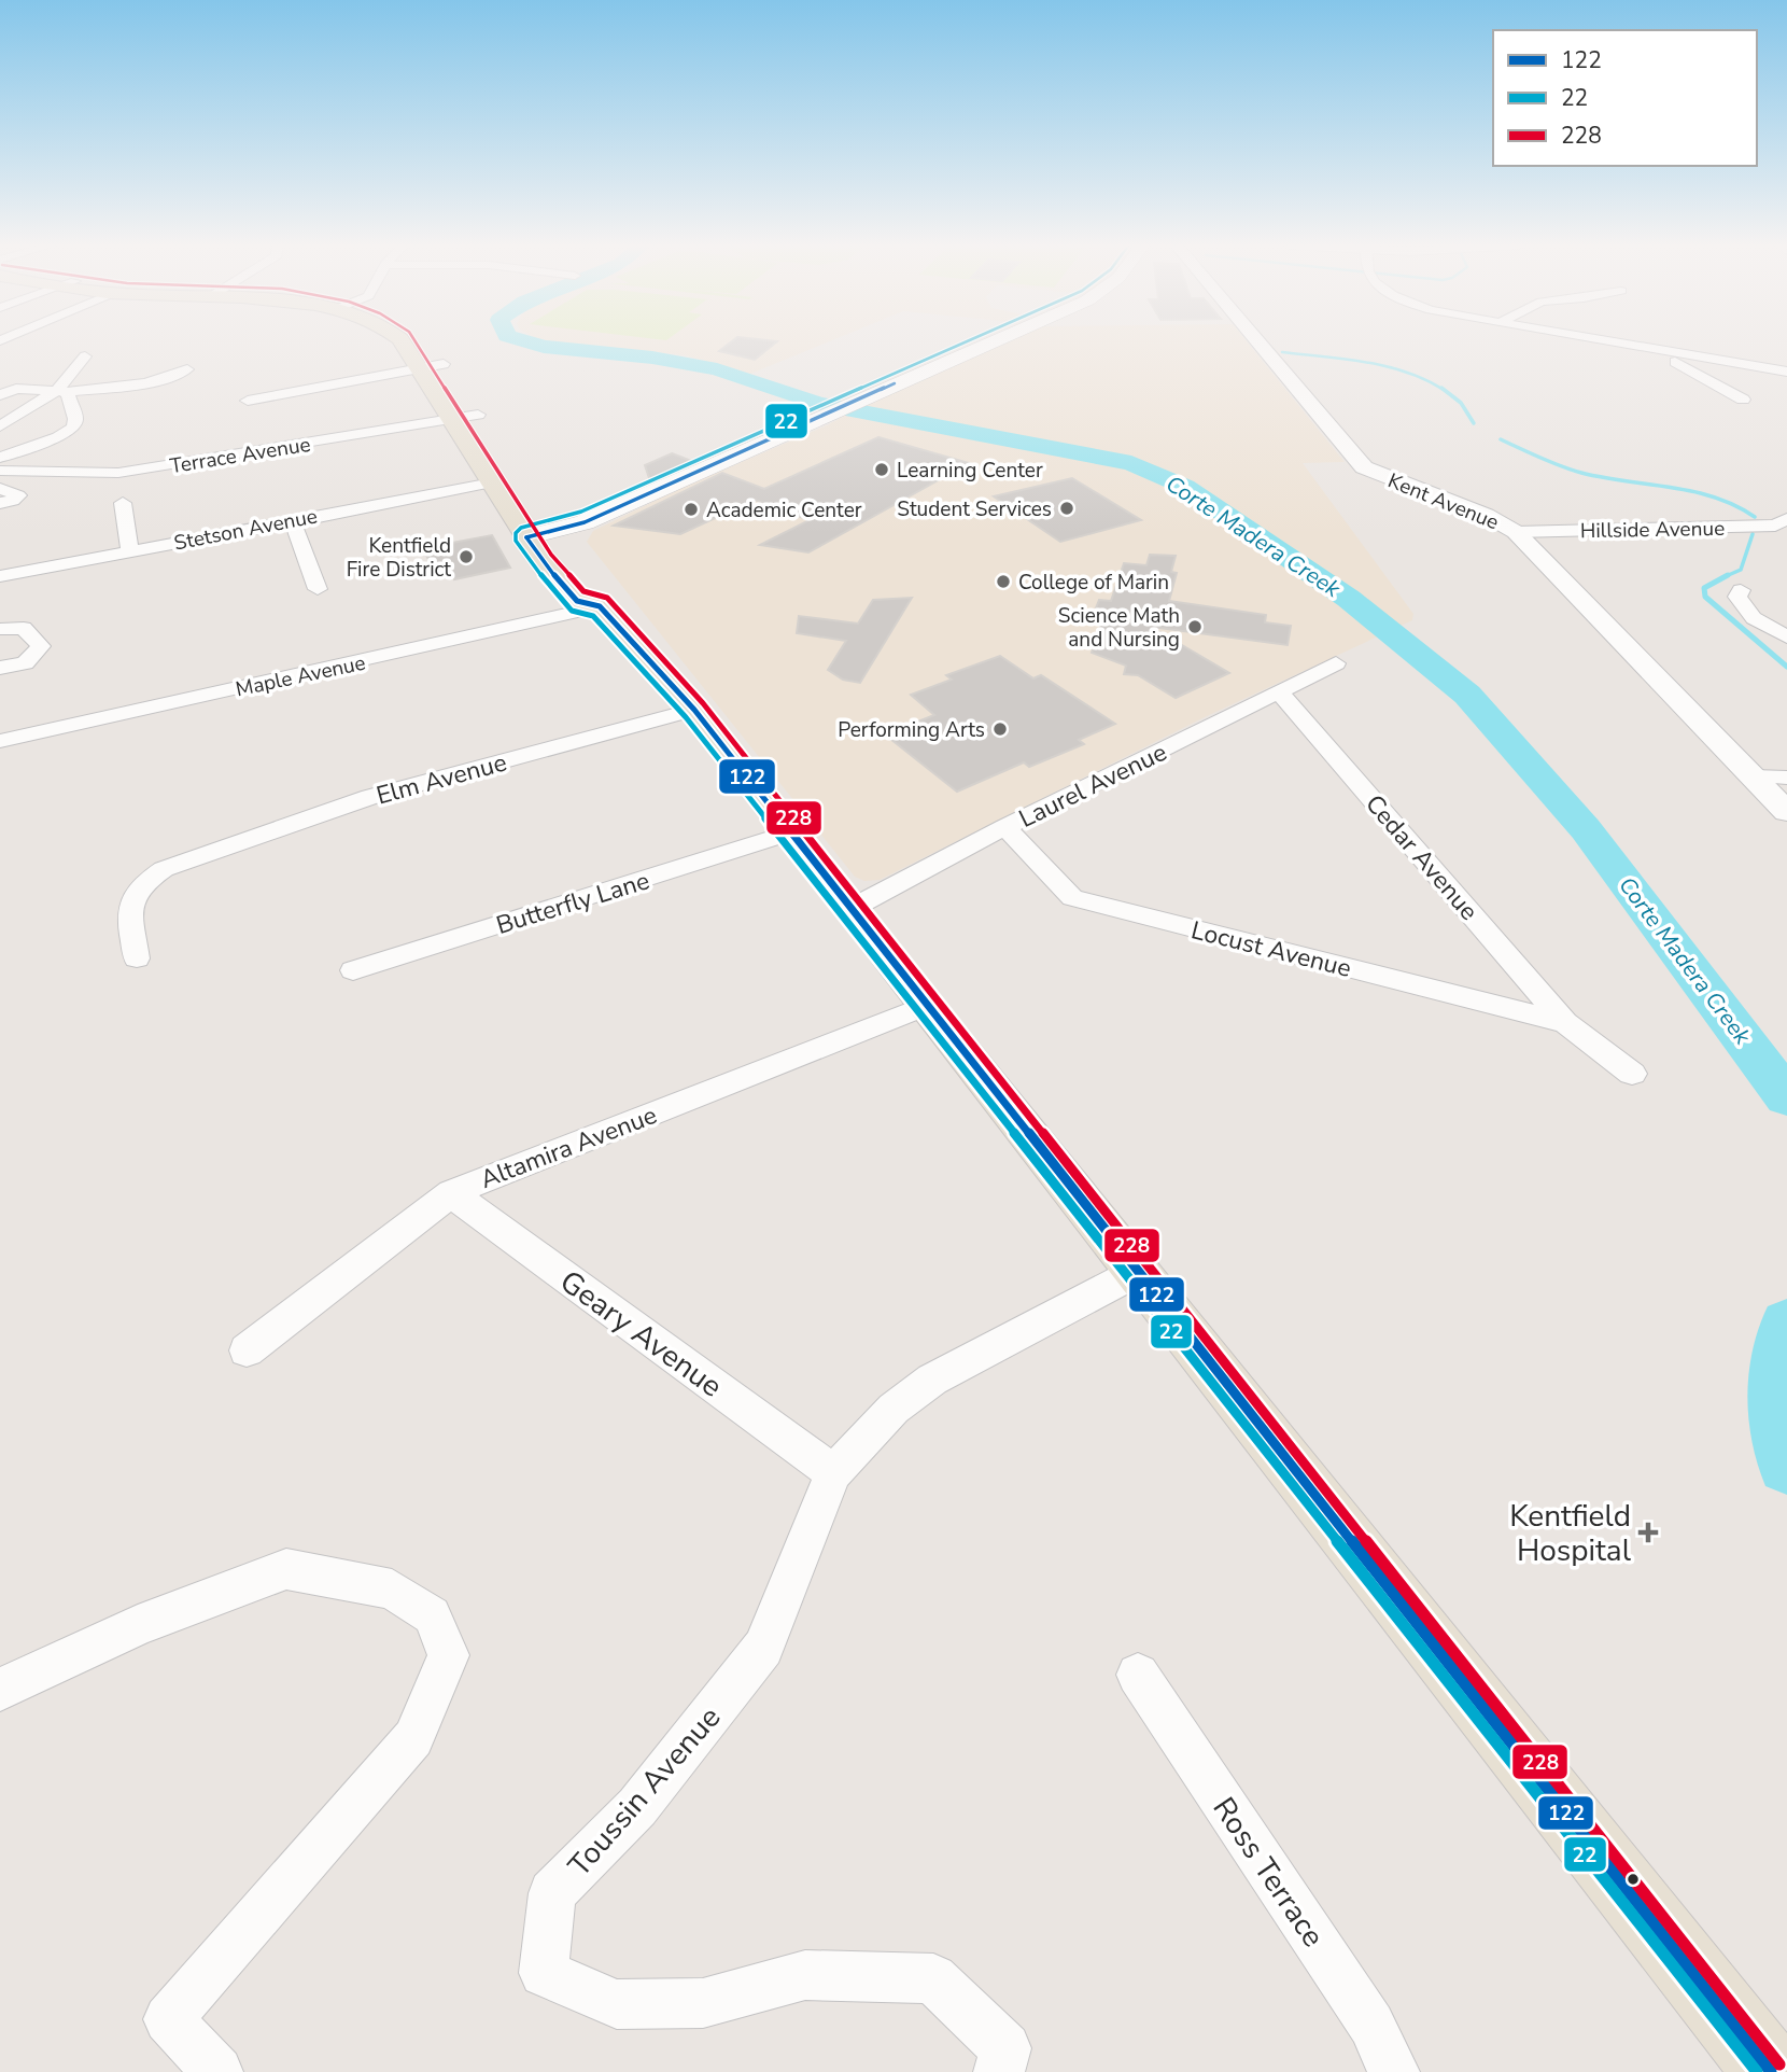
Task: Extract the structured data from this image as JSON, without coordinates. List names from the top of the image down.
{
  "streets": {
    "street": [
      "Terrace Avenue",
      "Kent Avenue",
      "Stetson Avenue",
      "Hillside Avenue",
      "Maple Avenue",
      "Elm Avenue",
      "Laurel Avenue",
      "Cedar Avenue",
      "Butterfly Lane",
      "Locust Avenue",
      "Altamira Avenue",
      "Geary Avenue",
      "Toussin Avenue",
      "Ross Terrace"
    ]
  },
  "crossings": [
    ["Kent Avenue", "Hillside Avenue"],
    ["Laurel Avenue", "Cedar Avenue"],
    ["Laurel Avenue", "Locust Avenue"],
    ["Cedar Avenue", "Locust Avenue"],
    ["Altamira Avenue", "Geary Avenue"],
    ["Geary Avenue", "Toussin Avenue"]
  ],
  "water": ["Corte Madera Creek"],
  "places": {
    "other": [
      "Learning Center",
      "Student Services",
      "Academic Center",
      "Kentfield Fire District",
      "College of Marin",
      "Science Math and Nursing",
      "Performing Arts"
    ],
    "health": ["Kentfield Hospital"]
  },
  "lines": ["transit line 22", "transit line 228", "transit line 122"],
  "legend": ["122", "22", "228"]
}
